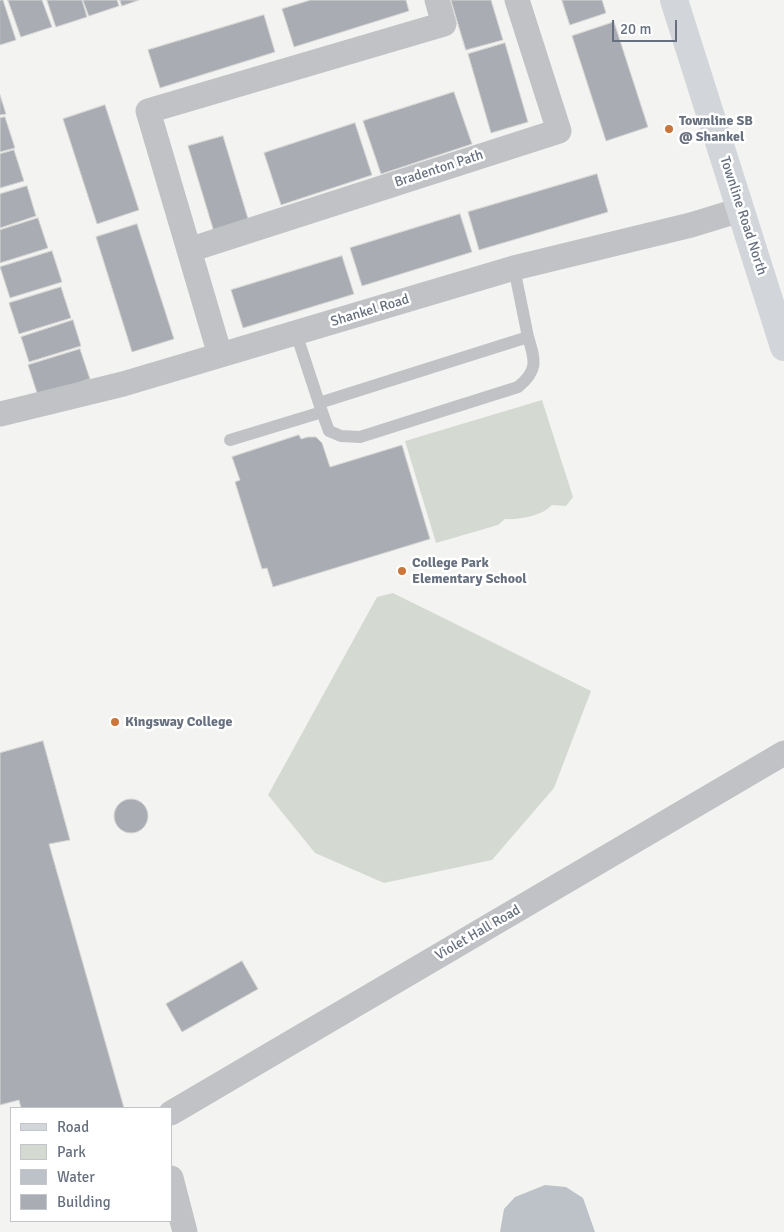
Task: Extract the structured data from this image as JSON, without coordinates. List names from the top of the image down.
{
  "streets": {
    "main road": ["Townline Road North"],
    "street": ["Bradenton Path", "Shankel Road", "Violet Hall Road"]
  },
  "crossings": [
    ["Townline Road North", "Shankel Road"]
  ],
  "places": ["Townline SB @ Shankel", "College Park Elementary School", "Kingsway College"],
  "legend": [
    "Road",
    "Park",
    "Water",
    "Building"
  ],
  "scale_bar": "20 m"
}
